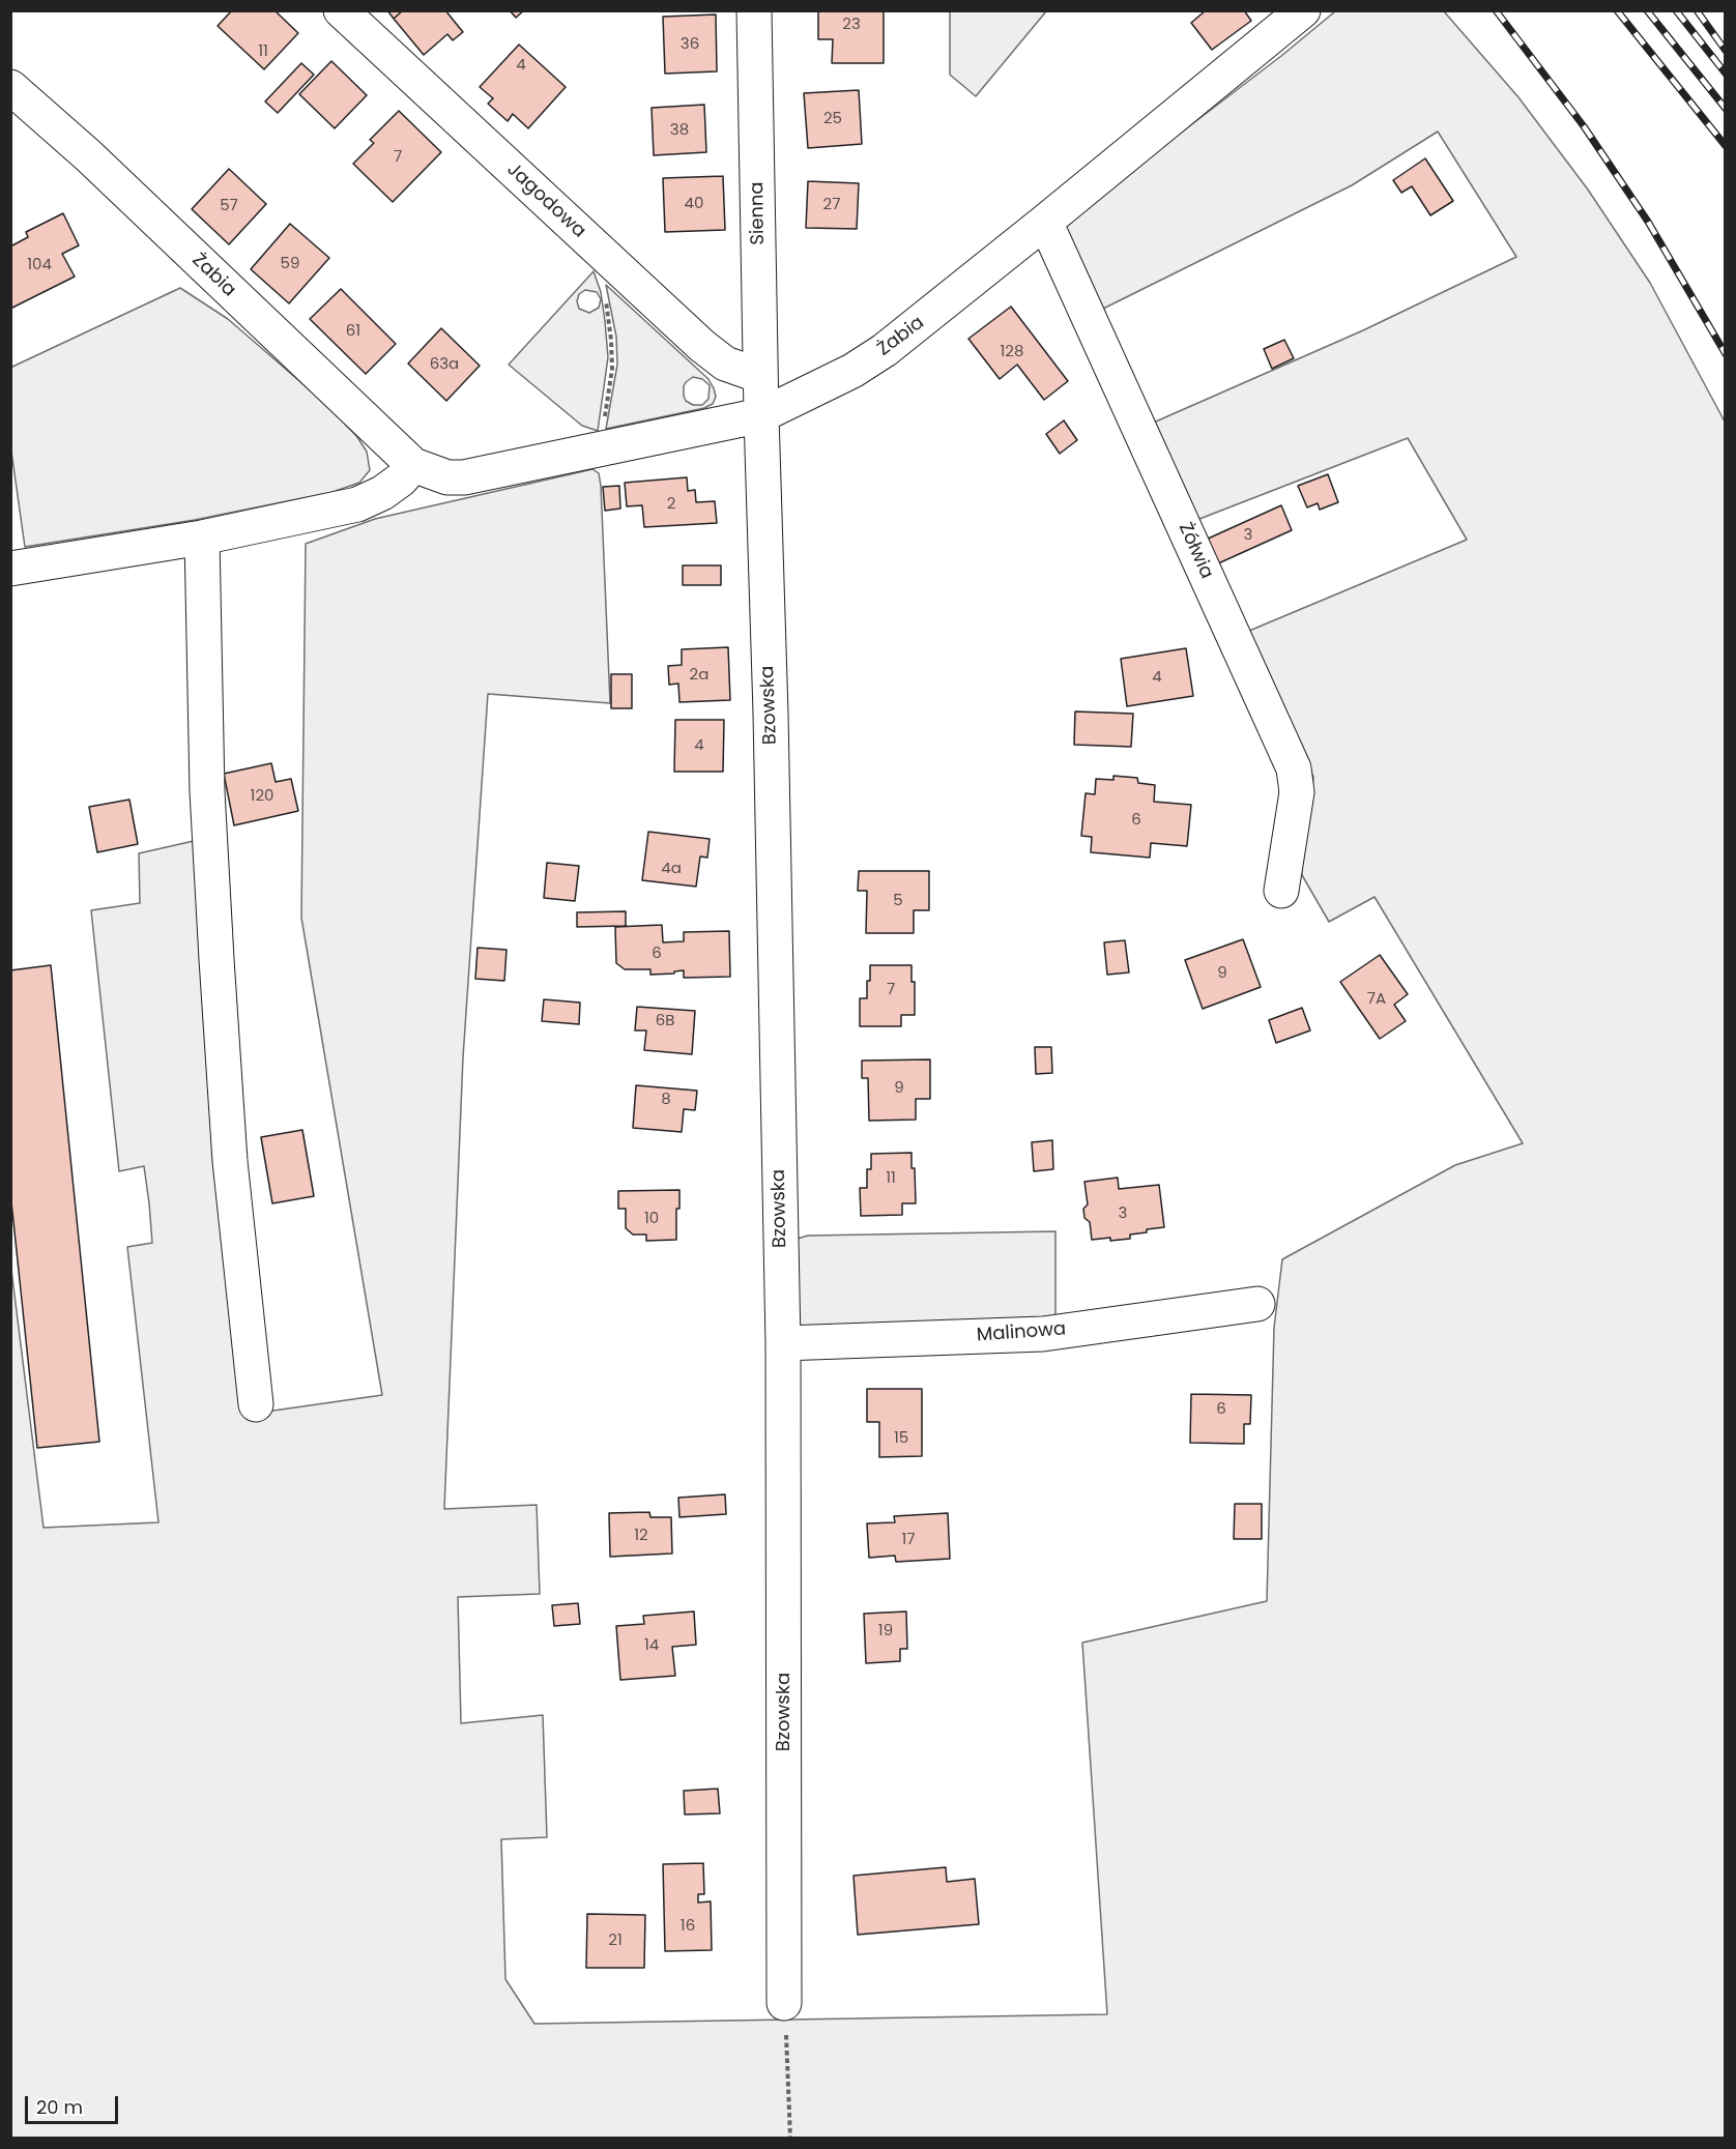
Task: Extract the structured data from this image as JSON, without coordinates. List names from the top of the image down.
{
  "streets": {
    "street": [
      "Jagodowa",
      "Sienna",
      "Żabia",
      "Żółwia",
      "Bzowska",
      "Malinowa"
    ]
  },
  "crossings": [
    ["Jagodowa", "Sienna"],
    ["Sienna", "Żabia"],
    ["Sienna", "Bzowska"],
    ["Żabia", "Żółwia"],
    ["Żabia", "Bzowska"],
    ["Bzowska", "Malinowa"]
  ],
  "house_numbers": [
    "23",
    "36",
    "11",
    "4",
    "25",
    "38",
    "7",
    "40",
    "27",
    "57",
    "59",
    "104",
    "61",
    "128",
    "63a",
    "2",
    "3",
    "2a",
    "4",
    "4",
    "120",
    "6",
    "4a",
    "5",
    "6",
    "9",
    "7",
    "7A",
    "6B",
    "9",
    "8",
    "11",
    "3",
    "10",
    "6",
    "15",
    "12",
    "17",
    "19",
    "14",
    "16",
    "21"
  ],
  "scale_bar": "20 m"
}
